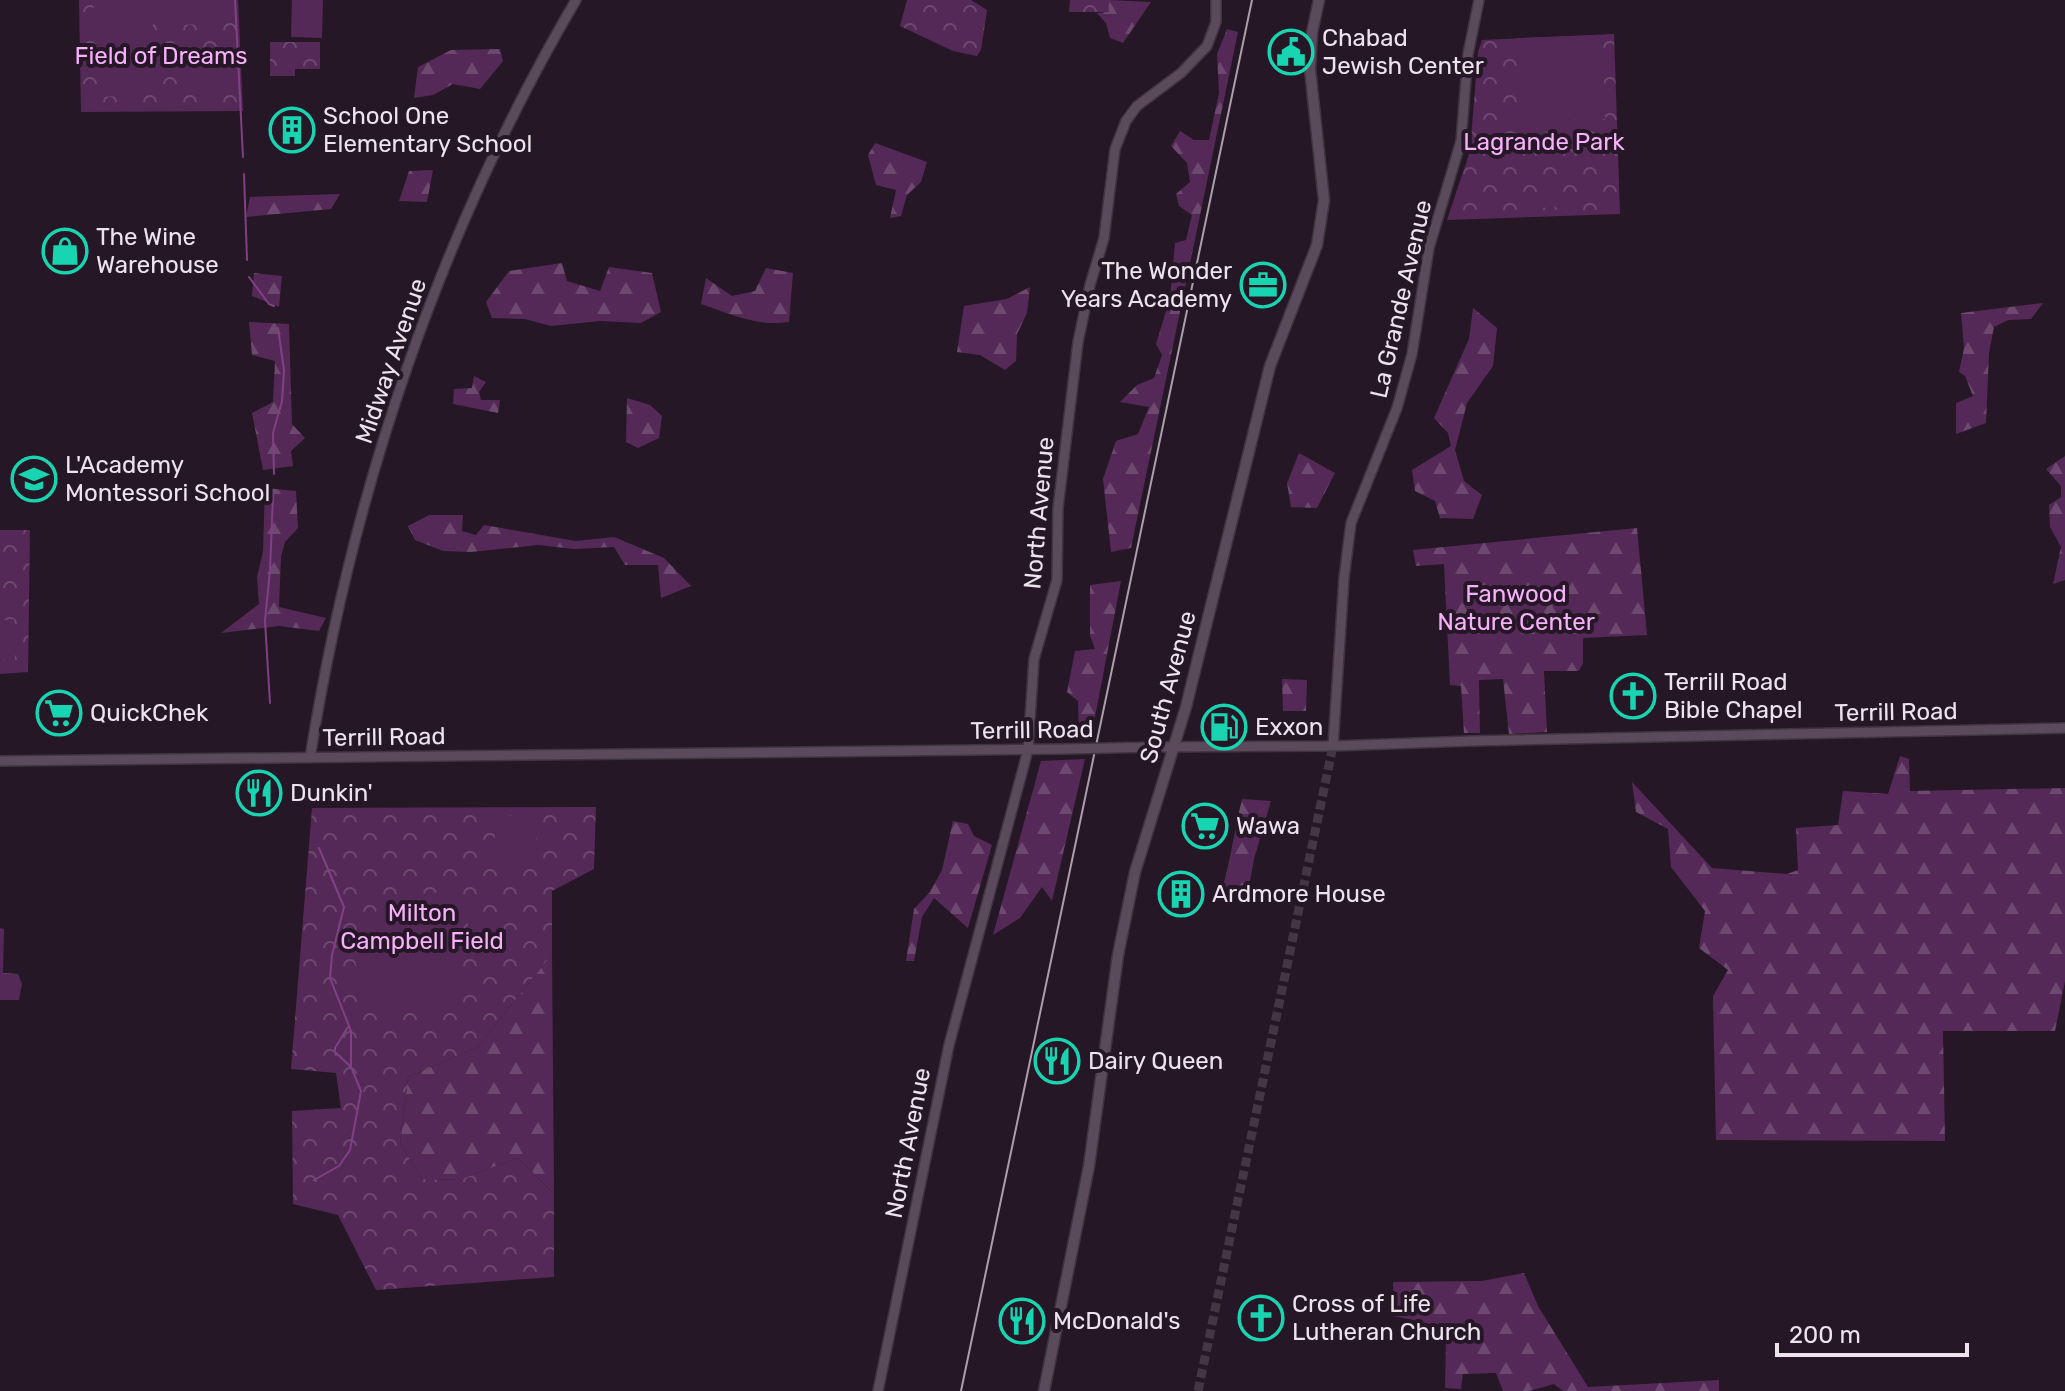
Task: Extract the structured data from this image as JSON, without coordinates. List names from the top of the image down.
{
  "streets": {
    "main road": ["South Avenue"],
    "street": [
      "La Grande Avenue",
      "Midway Avenue",
      "North Avenue",
      "Terrill Road"
    ]
  },
  "crossings": [
    ["La Grande Avenue", "Terrill Road"],
    ["Midway Avenue", "Terrill Road"],
    ["North Avenue", "Terrill Road"],
    ["South Avenue", "Terrill Road"]
  ],
  "parks": [
    "Field of Dreams",
    "Lagrande Park",
    "Fanwood Nature Center",
    "Milton Campbell Field"
  ],
  "places": {
    "public building": ["Chabad Jewish Center"],
    "building": ["School One Elementary School", "Ardmore House"],
    "shop": ["The Wine Warehouse"],
    "office": ["The Wonder Years Academy"],
    "school or university": ["L'Academy Montessori School"],
    "church": ["Terrill Road Bible Chapel", "Cross of Life Lutheran Church"],
    "supermarket": ["QuickChek", "Wawa"],
    "fuel station": ["Exxon"],
    "restaurant": ["Dunkin'", "Dairy Queen", "McDonald's"]
  },
  "scale_bar": "200 m"
}
